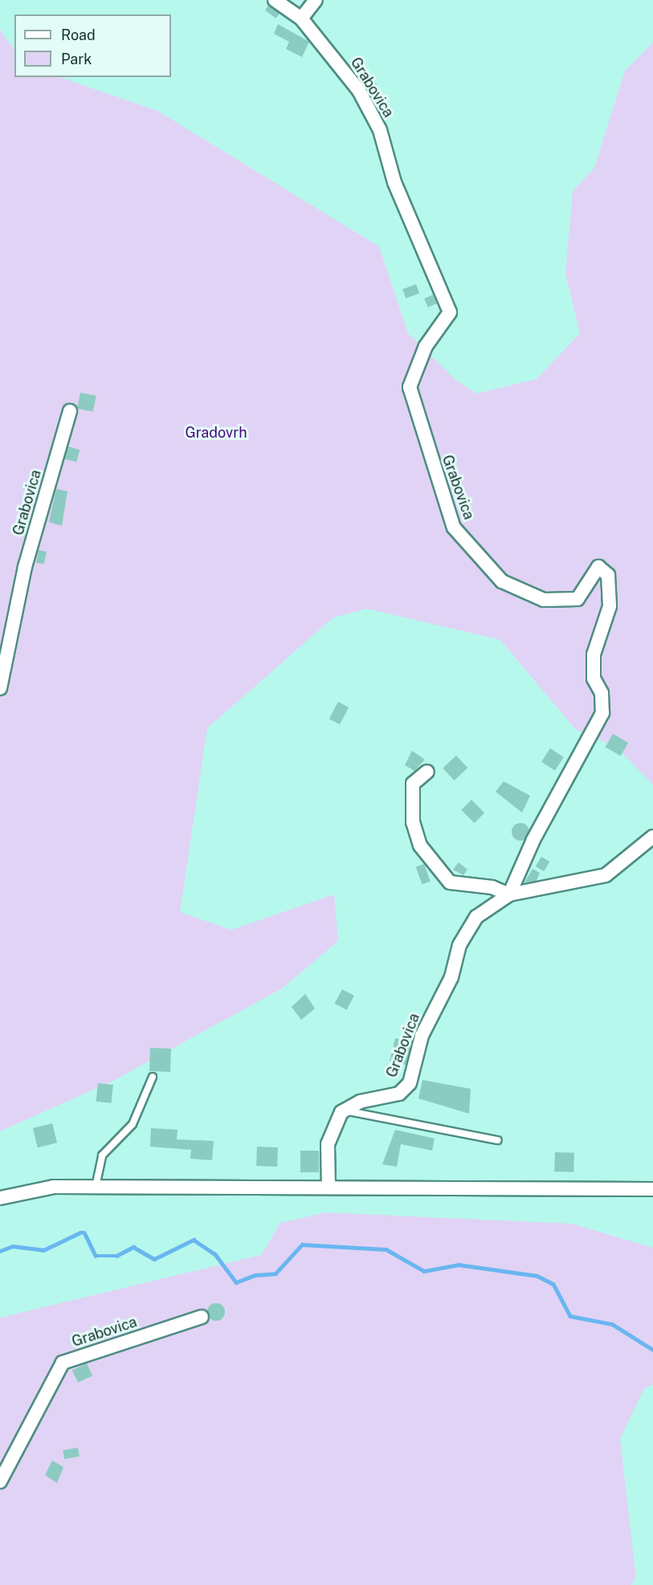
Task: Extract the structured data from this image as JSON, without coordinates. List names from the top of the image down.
{
  "streets": {
    "street": ["Grabovica"]
  },
  "parks": ["Gradovrh"],
  "legend": ["Road", "Park"]
}
